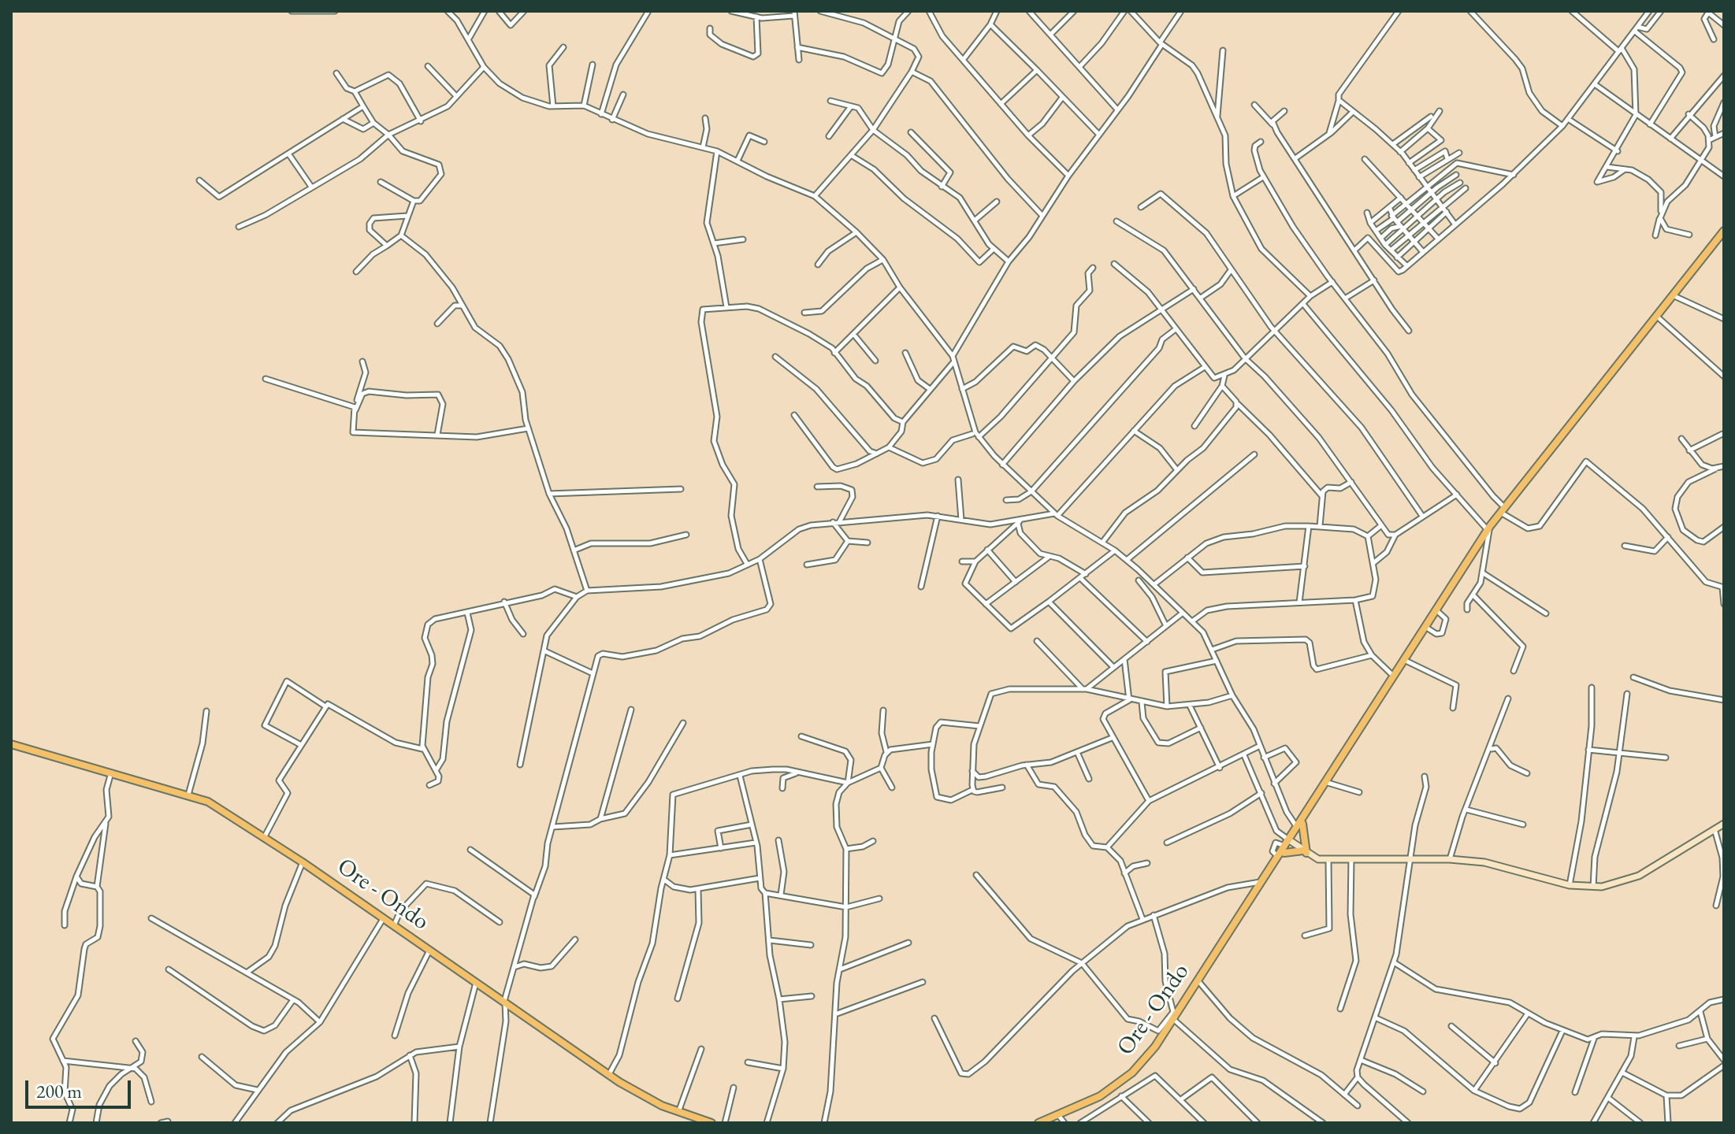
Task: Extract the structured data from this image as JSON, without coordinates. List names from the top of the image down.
{
  "streets": {
    "main road": ["Ore - Ondo"]
  },
  "scale_bar": "200 m"
}
